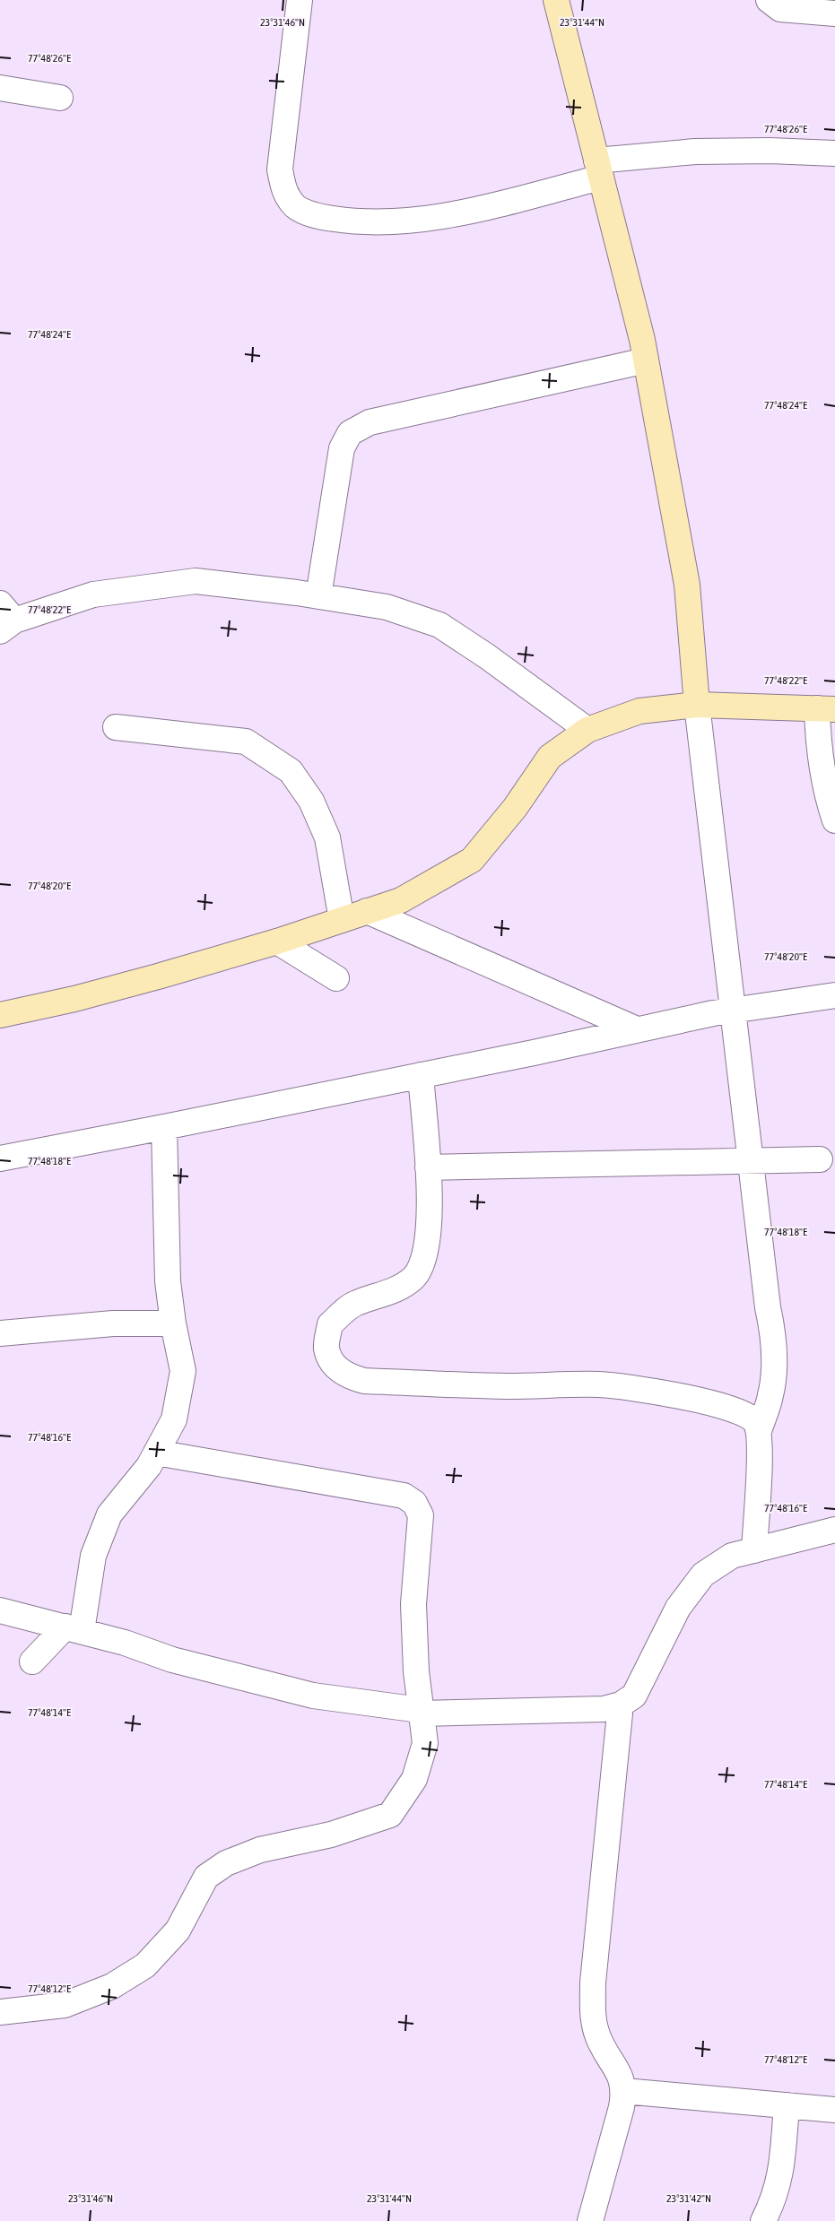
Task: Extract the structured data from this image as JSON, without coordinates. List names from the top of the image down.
{
  "coordinates": [
    "23°31'46\"N",
    "23°31'44\"N",
    "77°48'26\"E",
    "77°48'24\"E",
    "77°48'22\"E",
    "77°48'20\"E",
    "77°48'18\"E",
    "77°48'16\"E",
    "77°48'14\"E",
    "77°48'12\"E",
    "23°31'42\"N"
  ]
}
